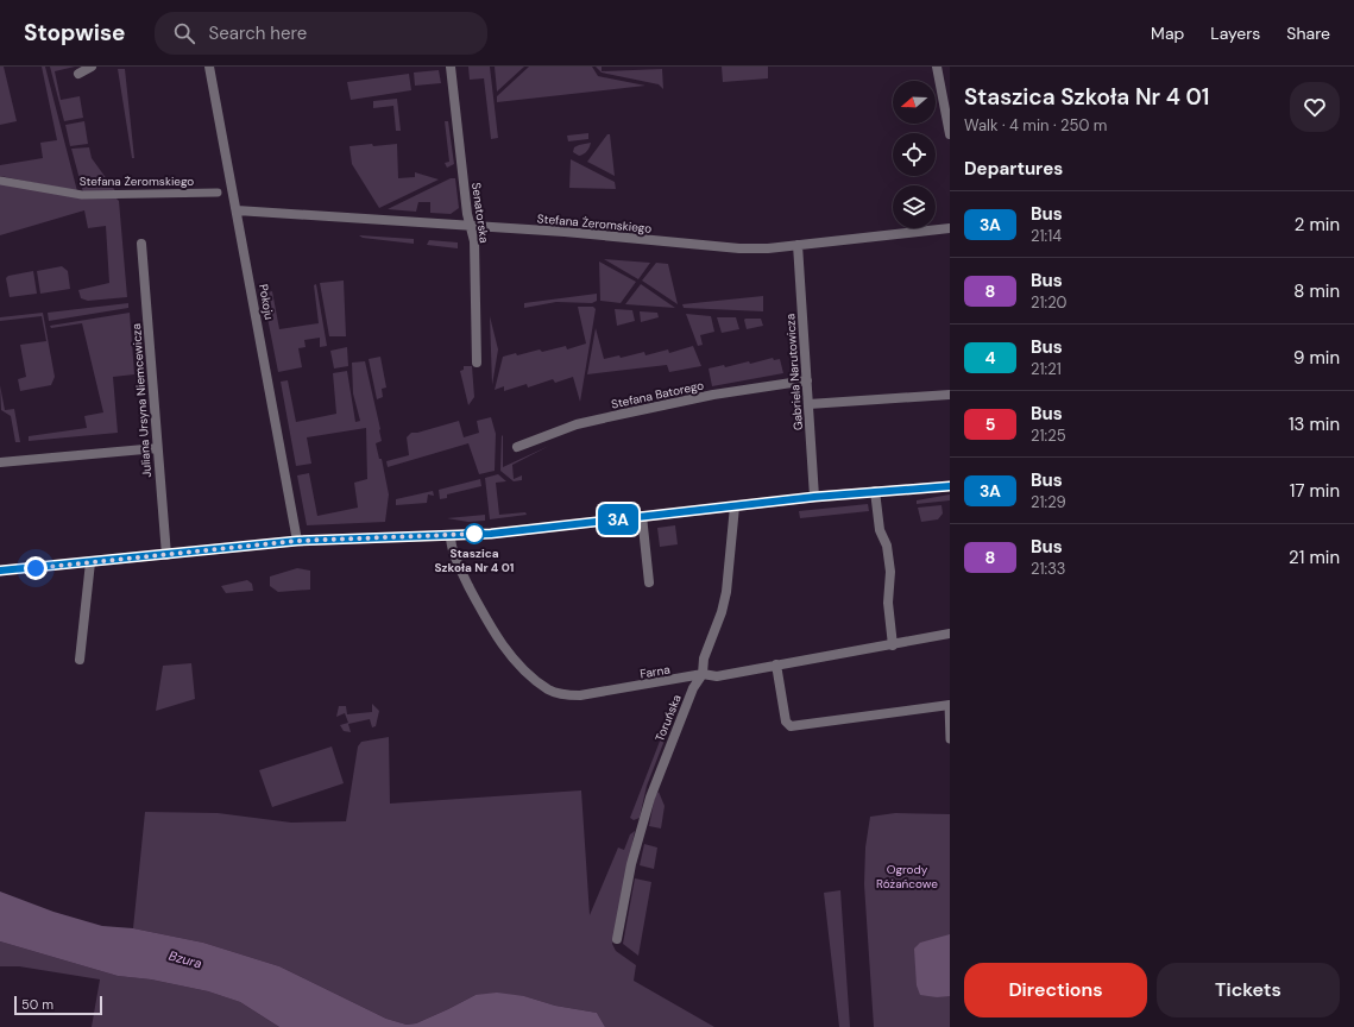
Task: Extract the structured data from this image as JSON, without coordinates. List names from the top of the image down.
{
  "streets": {
    "street": [
      "Stefana Żeromskiego",
      "Senatorska",
      "Pokoju",
      "Gabriela Narutowicza",
      "Stefana Batorego",
      "Juliana Ursyna Niemcewicza",
      "Farna",
      "Toruńska"
    ]
  },
  "crossings": [
    ["Stefana Żeromskiego", "Senatorska"],
    ["Stefana Żeromskiego", "Pokoju"],
    ["Stefana Żeromskiego", "Gabriela Narutowicza"],
    ["Gabriela Narutowicza", "Stefana Batorego"],
    ["Farna", "Toruńska"]
  ],
  "water": ["Bzura"],
  "parks": ["Ogrody Różańcowe"],
  "places": ["Staszica Szkoła Nr 4 01"],
  "lines": ["bus line 3A"],
  "scale_bar": "50 m",
  "north": "left",
  "page": {
    "header": "Stopwise",
    "search": "Search here",
    "nav": ["Map", "Layers", "Share"],
    "on_map": "3A",
    "heading": [
      ["Staszica Szkoła Nr 4 01", "Walk · 4 min · 250 m"],
      "Departures"
    ],
    "list": [
      {
        "mark": "3A",
        "name": "Bus",
        "note": "21:14",
        "value": "2 min"
      },
      {
        "mark": "8",
        "name": "Bus",
        "note": "21:20",
        "value": "8 min"
      },
      {
        "mark": "4",
        "name": "Bus",
        "note": "21:21",
        "value": "9 min"
      },
      {
        "mark": "5",
        "name": "Bus",
        "note": "21:25",
        "value": "13 min"
      },
      {
        "mark": "3A",
        "name": "Bus",
        "note": "21:29",
        "value": "17 min"
      },
      {
        "mark": "8",
        "name": "Bus",
        "note": "21:33",
        "value": "21 min"
      }
    ],
    "buttons": ["Directions", "Tickets"],
    "scale": "50 m"
  }
}
